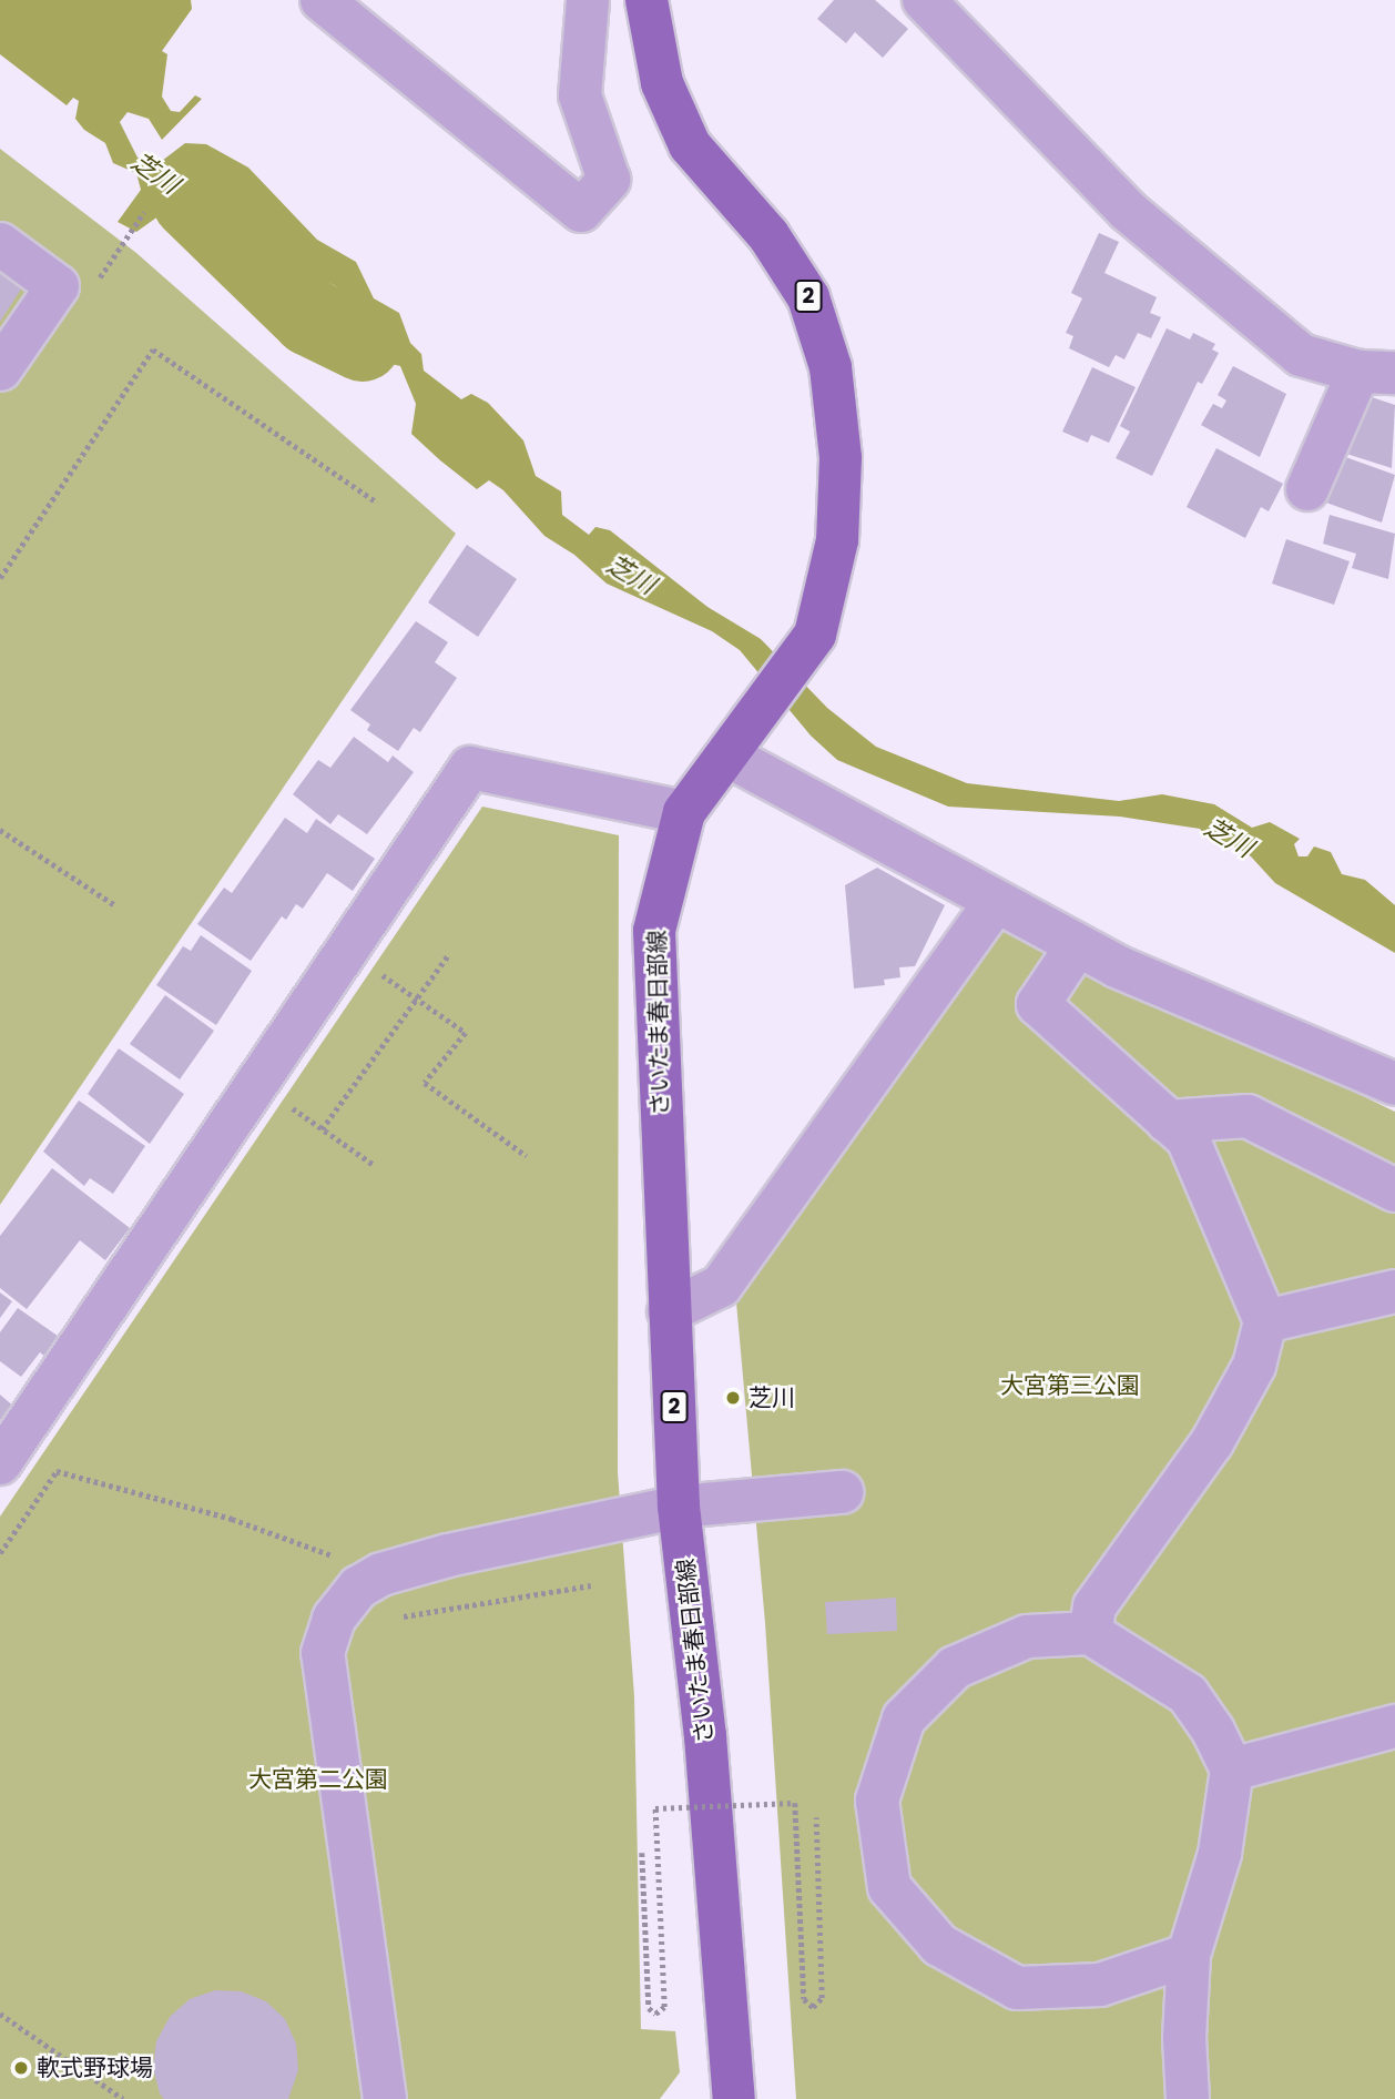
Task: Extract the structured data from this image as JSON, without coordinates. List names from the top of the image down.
{
  "streets": {
    "main road": ["2", "さいたま春日部線"]
  },
  "water": ["芝川"],
  "parks": ["大宮第三公園", "大宮第二公園"],
  "places": ["芝川", "軟式野球場"]
}
